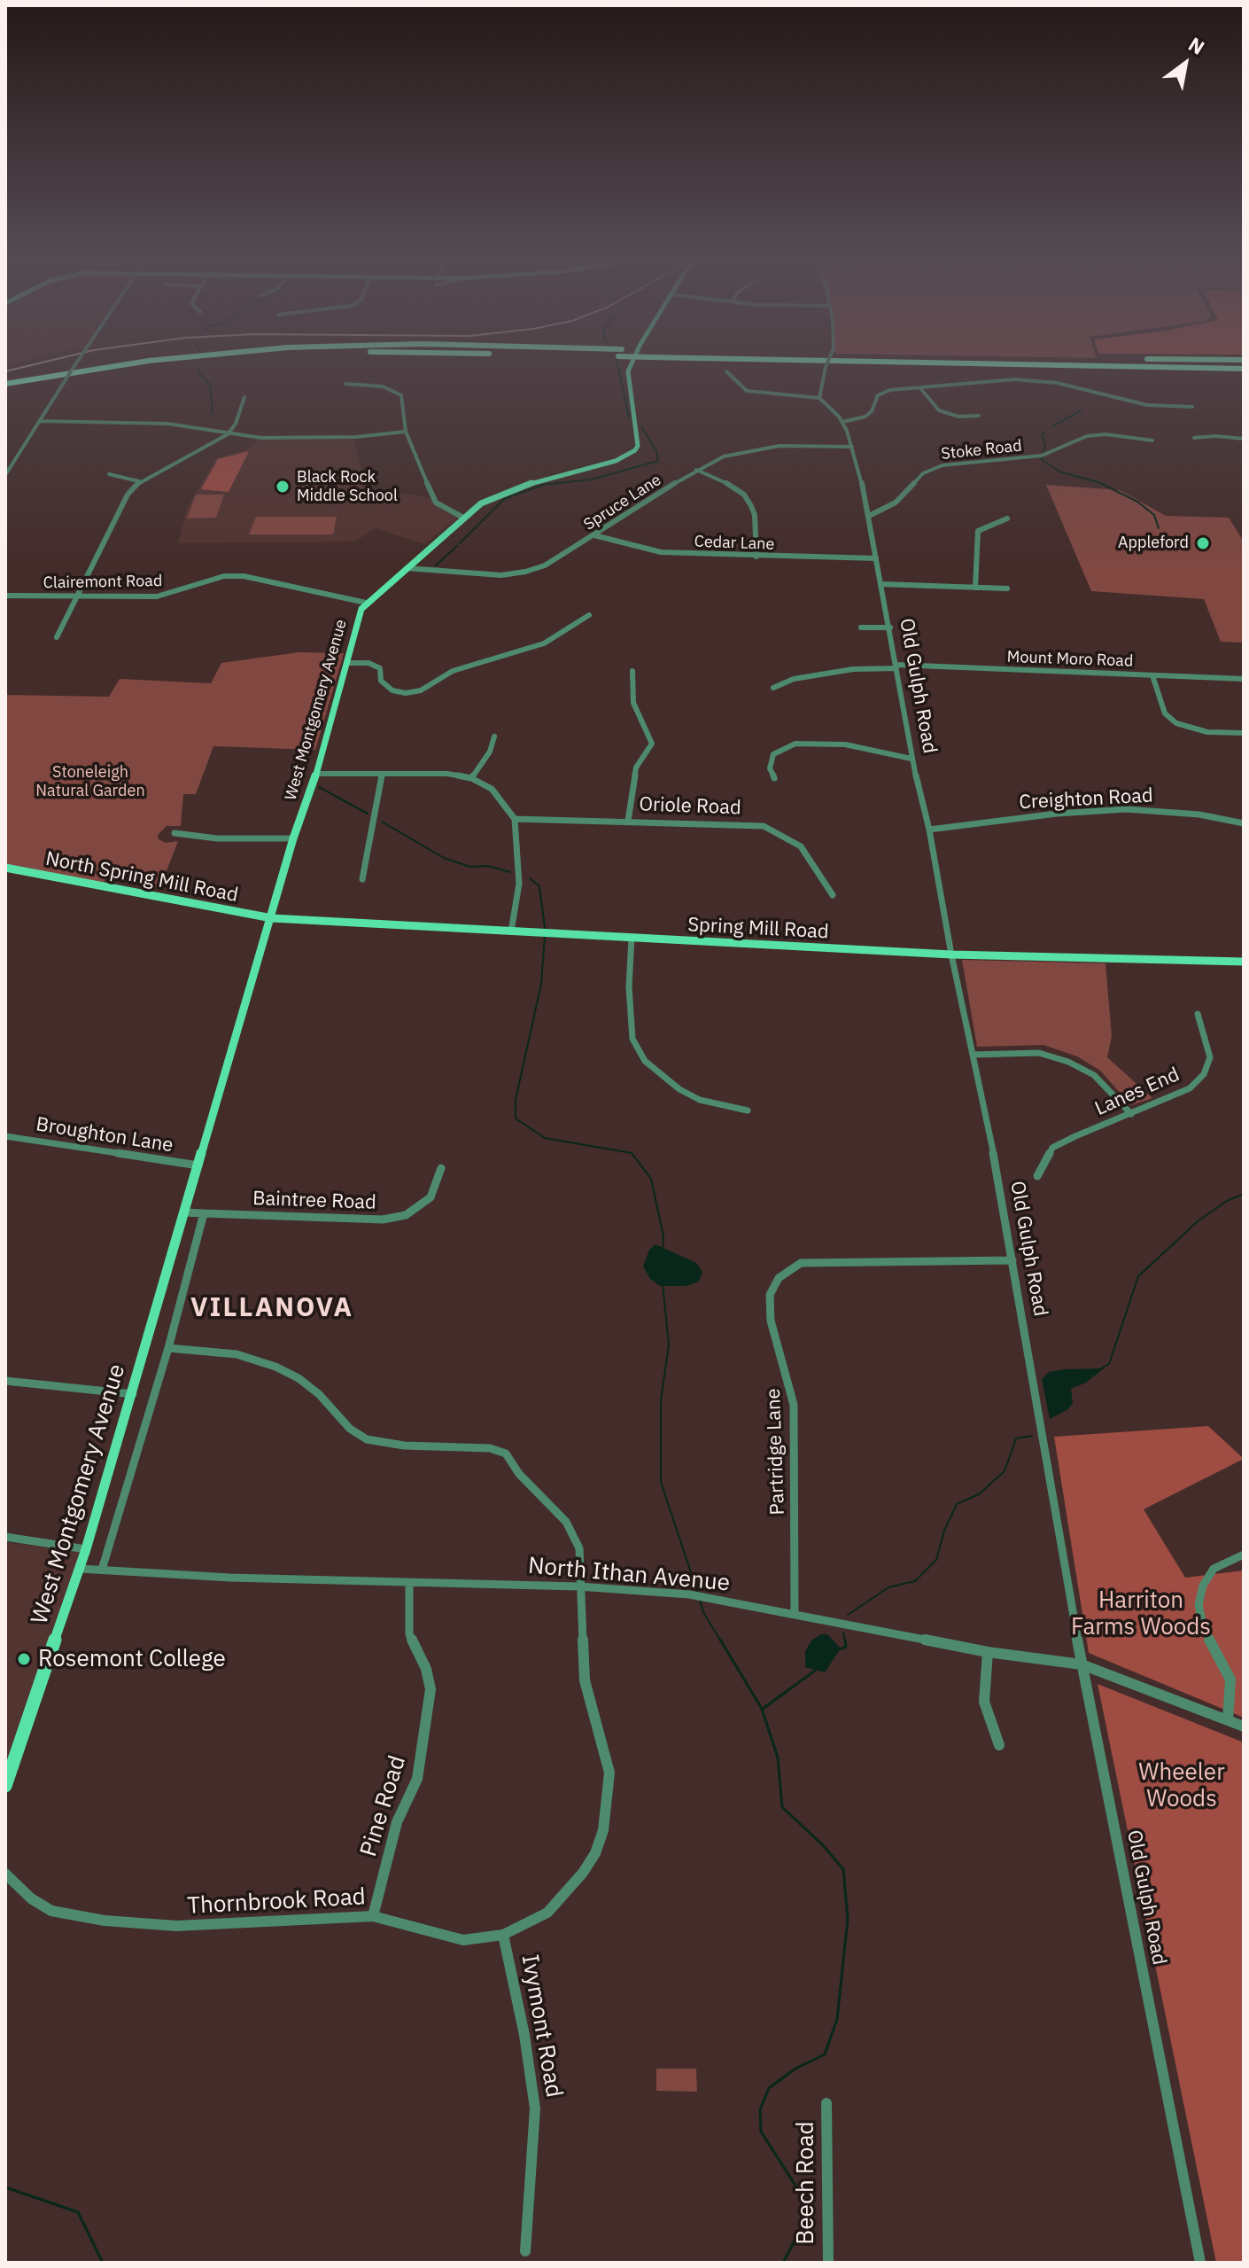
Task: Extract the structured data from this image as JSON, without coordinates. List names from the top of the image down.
{
  "streets": {
    "main road": ["West Montgomery Avenue", "North Spring Mill Road", "Spring Mill Road"],
    "street": [
      "Stoke Road",
      "Spruce Lane",
      "Cedar Lane",
      "Clairemont Road",
      "Mount Moro Road",
      "Old Gulph Road",
      "Creighton Road",
      "Oriole Road",
      "Lanes End",
      "Broughton Lane",
      "Baintree Road",
      "Partridge Lane",
      "North Ithan Avenue",
      "Pine Road",
      "Thornbrook Road",
      "Ivymont Road",
      "Beech Road"
    ]
  },
  "crossings": [
    ["Stoke Road", "Old Gulph Road"],
    ["Spruce Lane", "Cedar Lane"],
    ["Spruce Lane", "Old Gulph Road"],
    ["Spruce Lane", "West Montgomery Avenue"],
    ["Cedar Lane", "Old Gulph Road"],
    ["Clairemont Road", "West Montgomery Avenue"],
    ["Mount Moro Road", "Old Gulph Road"],
    ["Old Gulph Road", "Creighton Road"],
    ["Old Gulph Road", "Spring Mill Road"],
    ["Old Gulph Road", "Partridge Lane"],
    ["Old Gulph Road", "North Ithan Avenue"],
    ["West Montgomery Avenue", "North Spring Mill Road"],
    ["West Montgomery Avenue", "Spring Mill Road"],
    ["West Montgomery Avenue", "Broughton Lane"],
    ["West Montgomery Avenue", "Baintree Road"],
    ["West Montgomery Avenue", "North Ithan Avenue"],
    ["West Montgomery Avenue", "Thornbrook Road"],
    ["North Spring Mill Road", "Spring Mill Road"],
    ["Partridge Lane", "North Ithan Avenue"],
    ["North Ithan Avenue", "Pine Road"],
    ["North Ithan Avenue", "Thornbrook Road"],
    ["Pine Road", "Thornbrook Road"],
    ["Thornbrook Road", "Ivymont Road"]
  ],
  "districts": ["VILLANOVA"],
  "parks": ["Stoneleigh Natural Garden", "Harriton Farms Woods", "Wheeler Woods"],
  "places": ["Black Rock Middle School", "Appleford", "Rosemont College"],
  "north": "top right"
}
